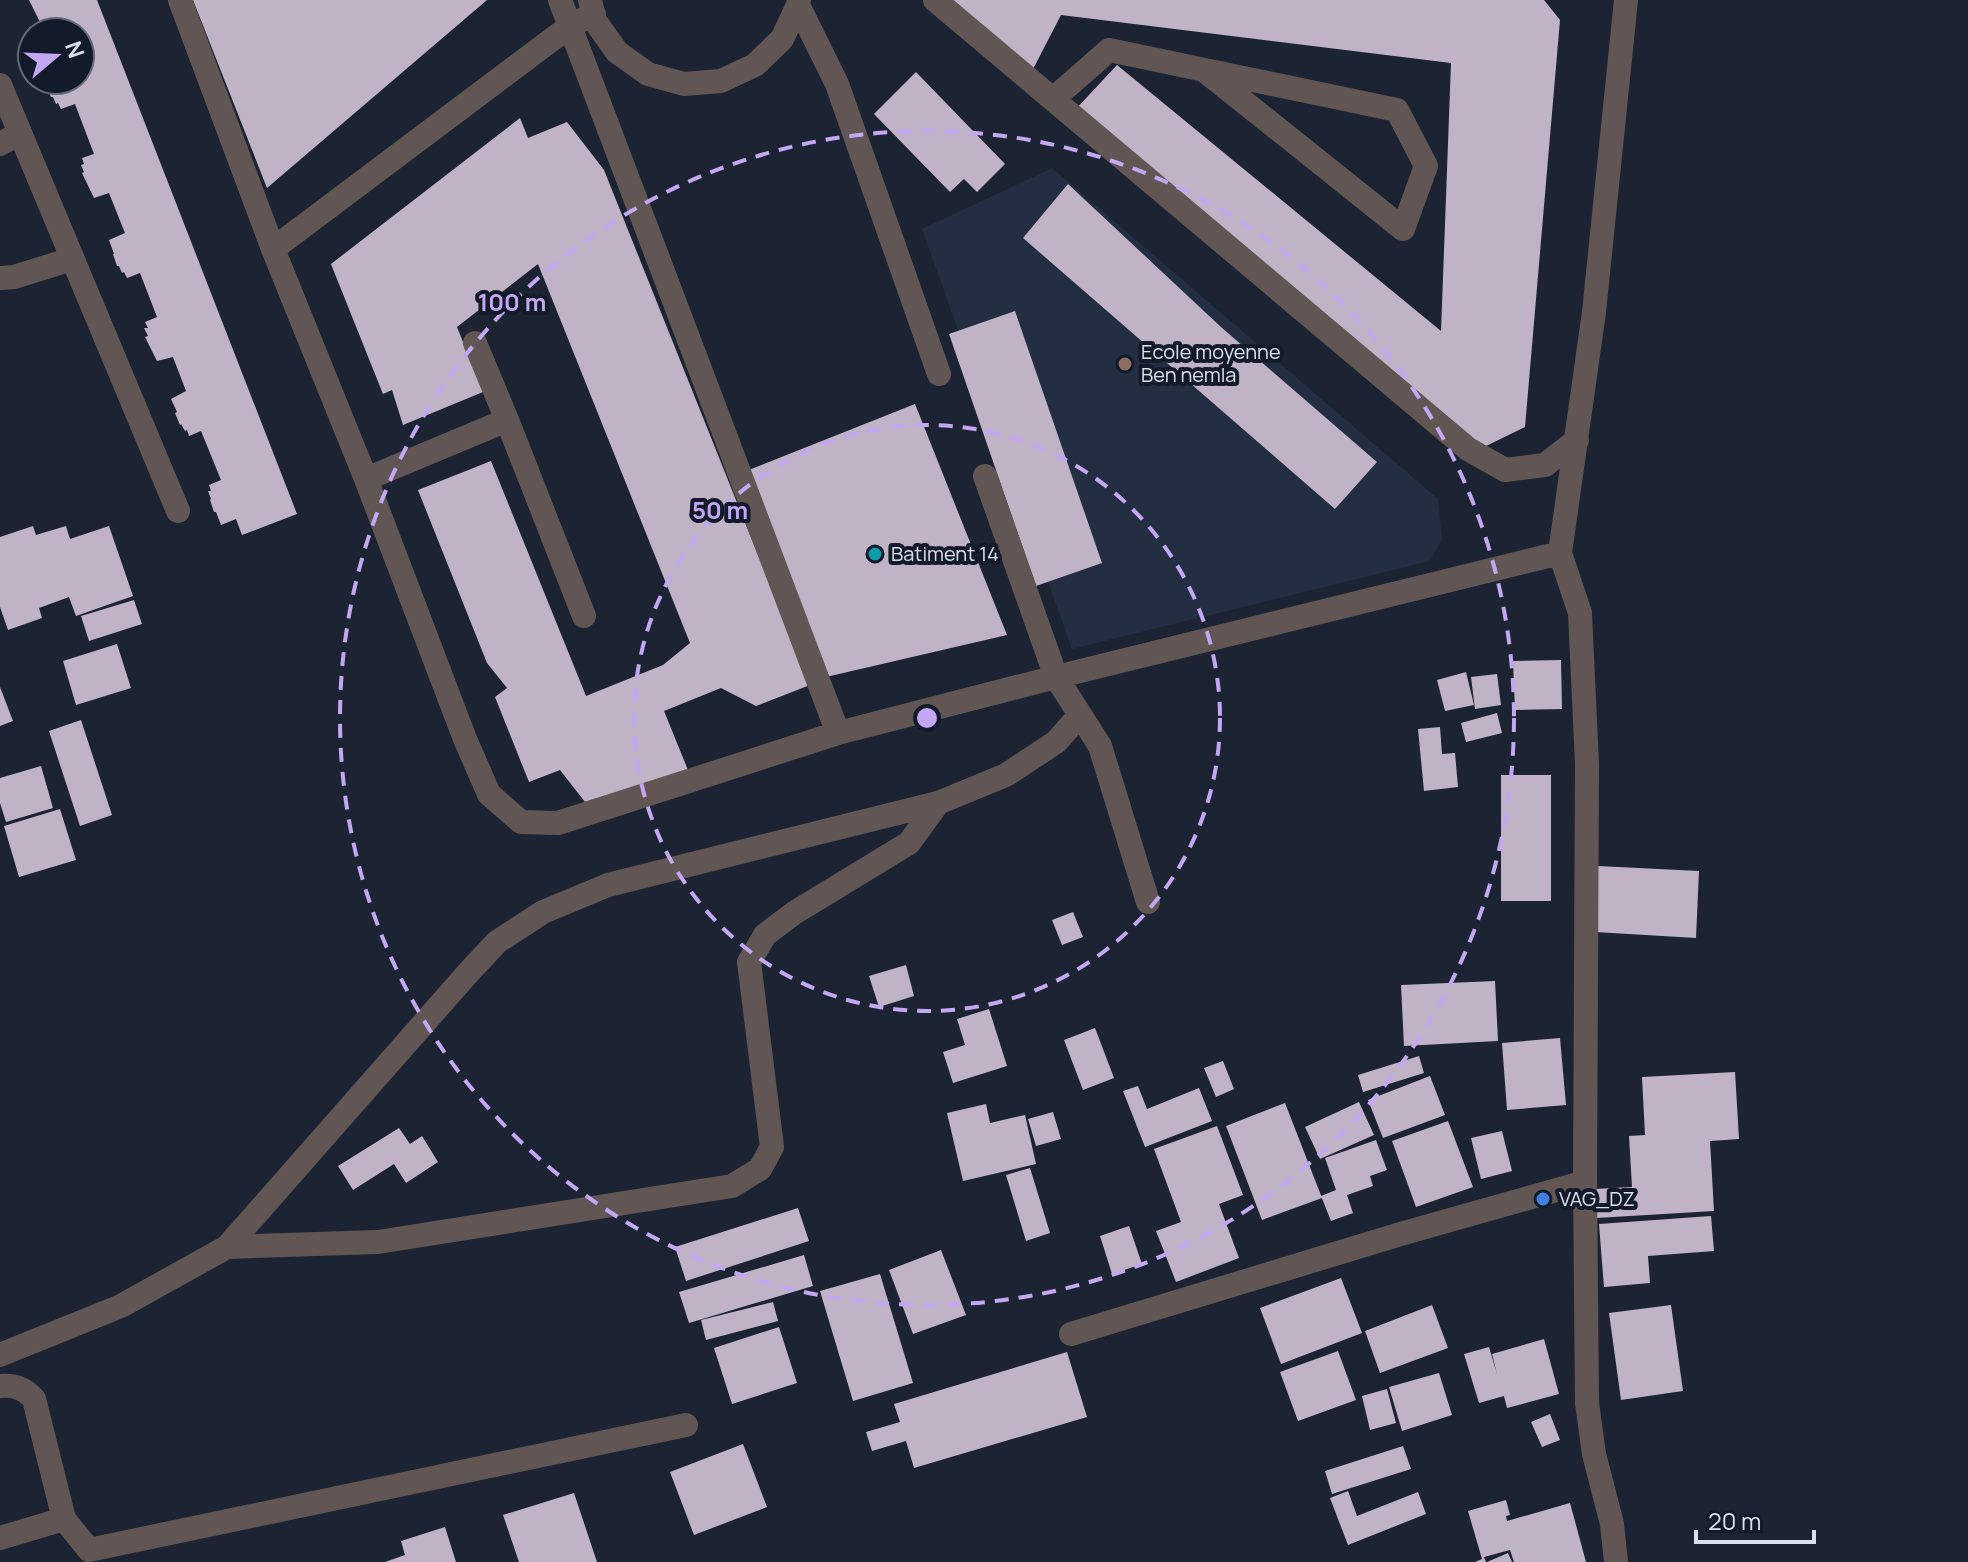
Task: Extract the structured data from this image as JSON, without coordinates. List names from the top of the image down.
{
  "places": ["Ecole moyenne Ben nemla", "Batiment 14", "VAG_DZ"],
  "scale_bar": "20 m",
  "north": "right",
  "rings": ["100 m", "50 m"]
}
